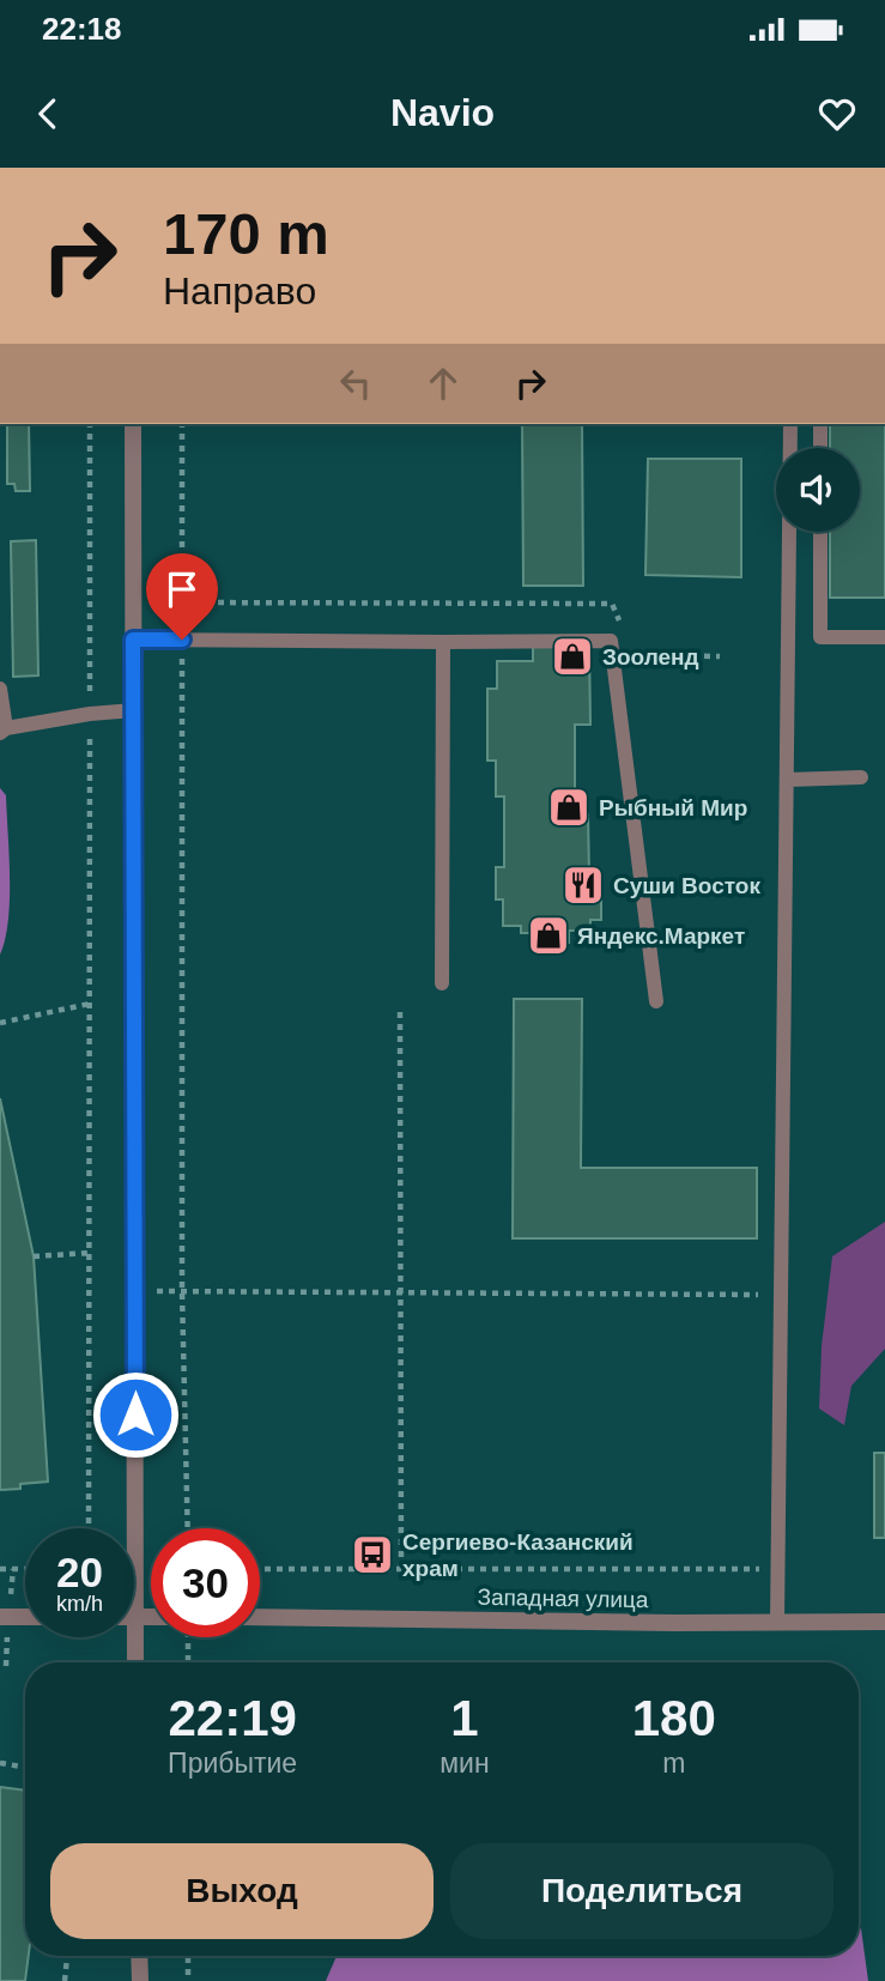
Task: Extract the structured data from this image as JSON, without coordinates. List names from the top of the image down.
{
  "streets": {
    "street": ["Западная улица"]
  },
  "places": {
    "shop": ["Зооленд", "Рыбный Мир", "Яндекс.Маркет"],
    "restaurant": ["Суши Восток"],
    "bus stop": ["Сергиево-Казанский храм"]
  },
  "page": {
    "status": "22:18",
    "header": "Navio",
    "turn": ["170 m", "Направо"],
    "speed": "20 km/h",
    "limit": "30",
    "eta": [
      "22:19",
      "Прибытие",
      "1",
      "мин",
      "180",
      "m"
    ],
    "buttons": ["Выход", "Поделиться"]
  }
}
